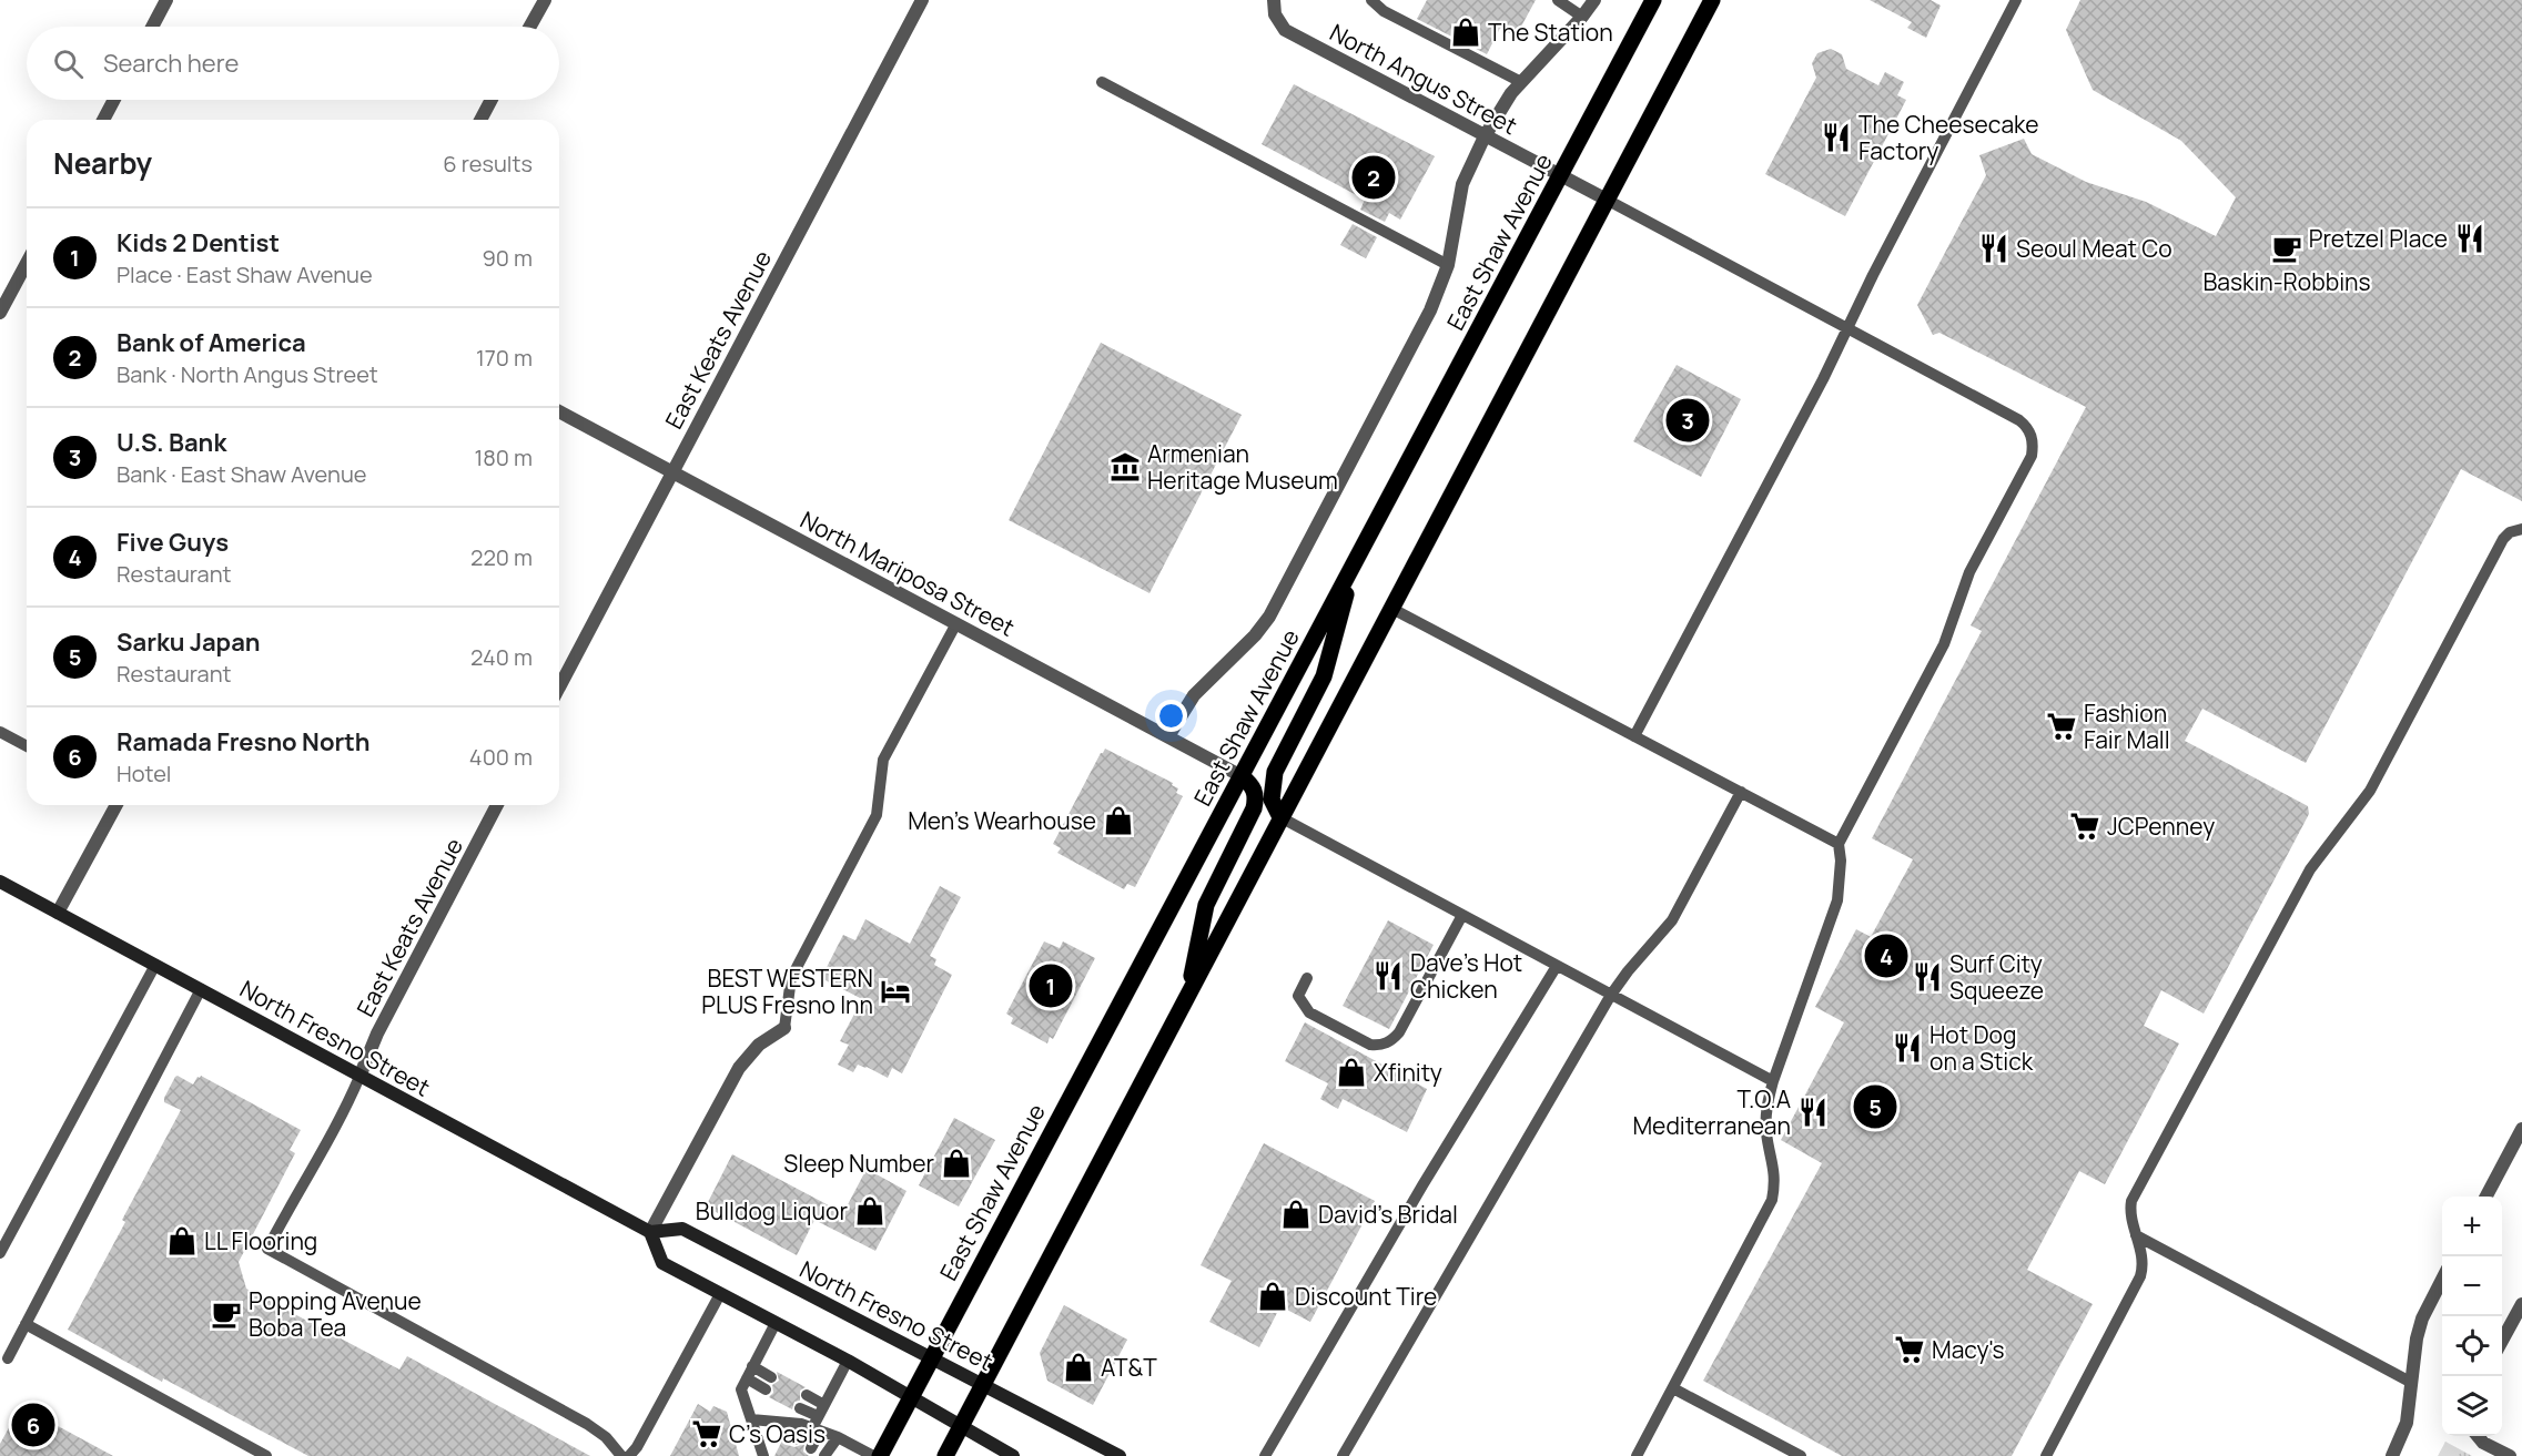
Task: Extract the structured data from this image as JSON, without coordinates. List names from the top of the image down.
{
  "streets": {
    "main road": ["East Shaw Avenue", "North Fresno Street"],
    "street": ["North Angus Street", "East Keats Avenue", "North Mariposa Street"]
  },
  "crossings": [
    ["North Angus Street", "East Shaw Avenue"],
    ["East Shaw Avenue", "North Mariposa Street"],
    ["East Shaw Avenue", "North Fresno Street"],
    ["East Keats Avenue", "North Mariposa Street"],
    ["East Keats Avenue", "North Fresno Street"]
  ],
  "places": {
    "shop": [
      "The Station",
      "Men's Wearhouse",
      "Xfinity",
      "Sleep Number",
      "Bulldog Liquor",
      "David's Bridal",
      "LL Flooring",
      "Discount Tire",
      "AT&T"
    ],
    "restaurant": [
      "The Cheesecake Factory",
      "Pretzel Place",
      "Seoul Meat Co",
      "Dave's Hot Chicken",
      "Surf City Squeeze",
      "Hot Dog on a Stick",
      "T.O.A Mediterranean"
    ],
    "cafe": ["Baskin-Robbins", "Popping Avenue Boba Tea"],
    "museum": ["Armenian Heritage Museum"],
    "supermarket": [
      "Fashion Fair Mall",
      "JCPenney",
      "Macy's",
      "C's Oasis"
    ],
    "hotel": ["BEST WESTERN PLUS Fresno Inn"]
  },
  "page": {
    "search": "Search here",
    "heading": ["Nearby", "6 results"],
    "pins": [
      "2",
      "3",
      "4",
      "1",
      "5",
      "6"
    ],
    "list": [
      {
        "mark": "1",
        "name": "Kids 2 Dentist",
        "note": "Place · East Shaw Avenue",
        "value": "90 m"
      },
      {
        "mark": "2",
        "name": "Bank of America",
        "note": "Bank · North Angus Street",
        "value": "170 m"
      },
      {
        "mark": "3",
        "name": "U.S. Bank",
        "note": "Bank · East Shaw Avenue",
        "value": "180 m"
      },
      {
        "mark": "4",
        "name": "Five Guys",
        "note": "Restaurant",
        "value": "220 m"
      },
      {
        "mark": "5",
        "name": "Sarku Japan",
        "note": "Restaurant",
        "value": "240 m"
      },
      {
        "mark": "6",
        "name": "Ramada Fresno North",
        "note": "Hotel",
        "value": "400 m"
      }
    ],
    "map_buttons": ["+", "−"]
  }
}
